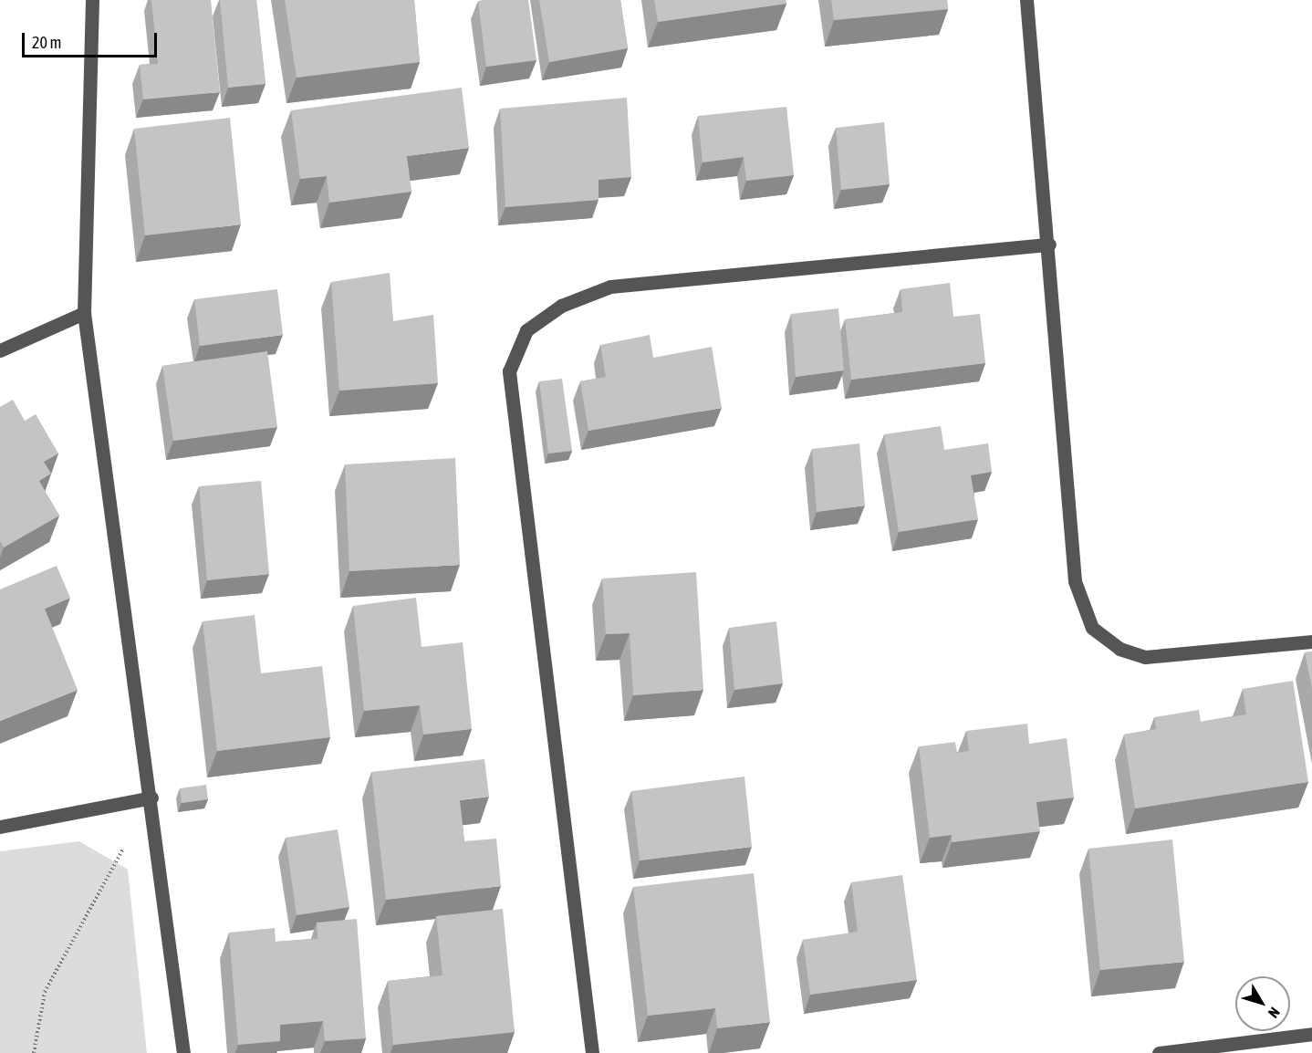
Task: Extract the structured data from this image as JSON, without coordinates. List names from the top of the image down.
{
  "scale_bar": "20 m",
  "north": "bottom right"
}
